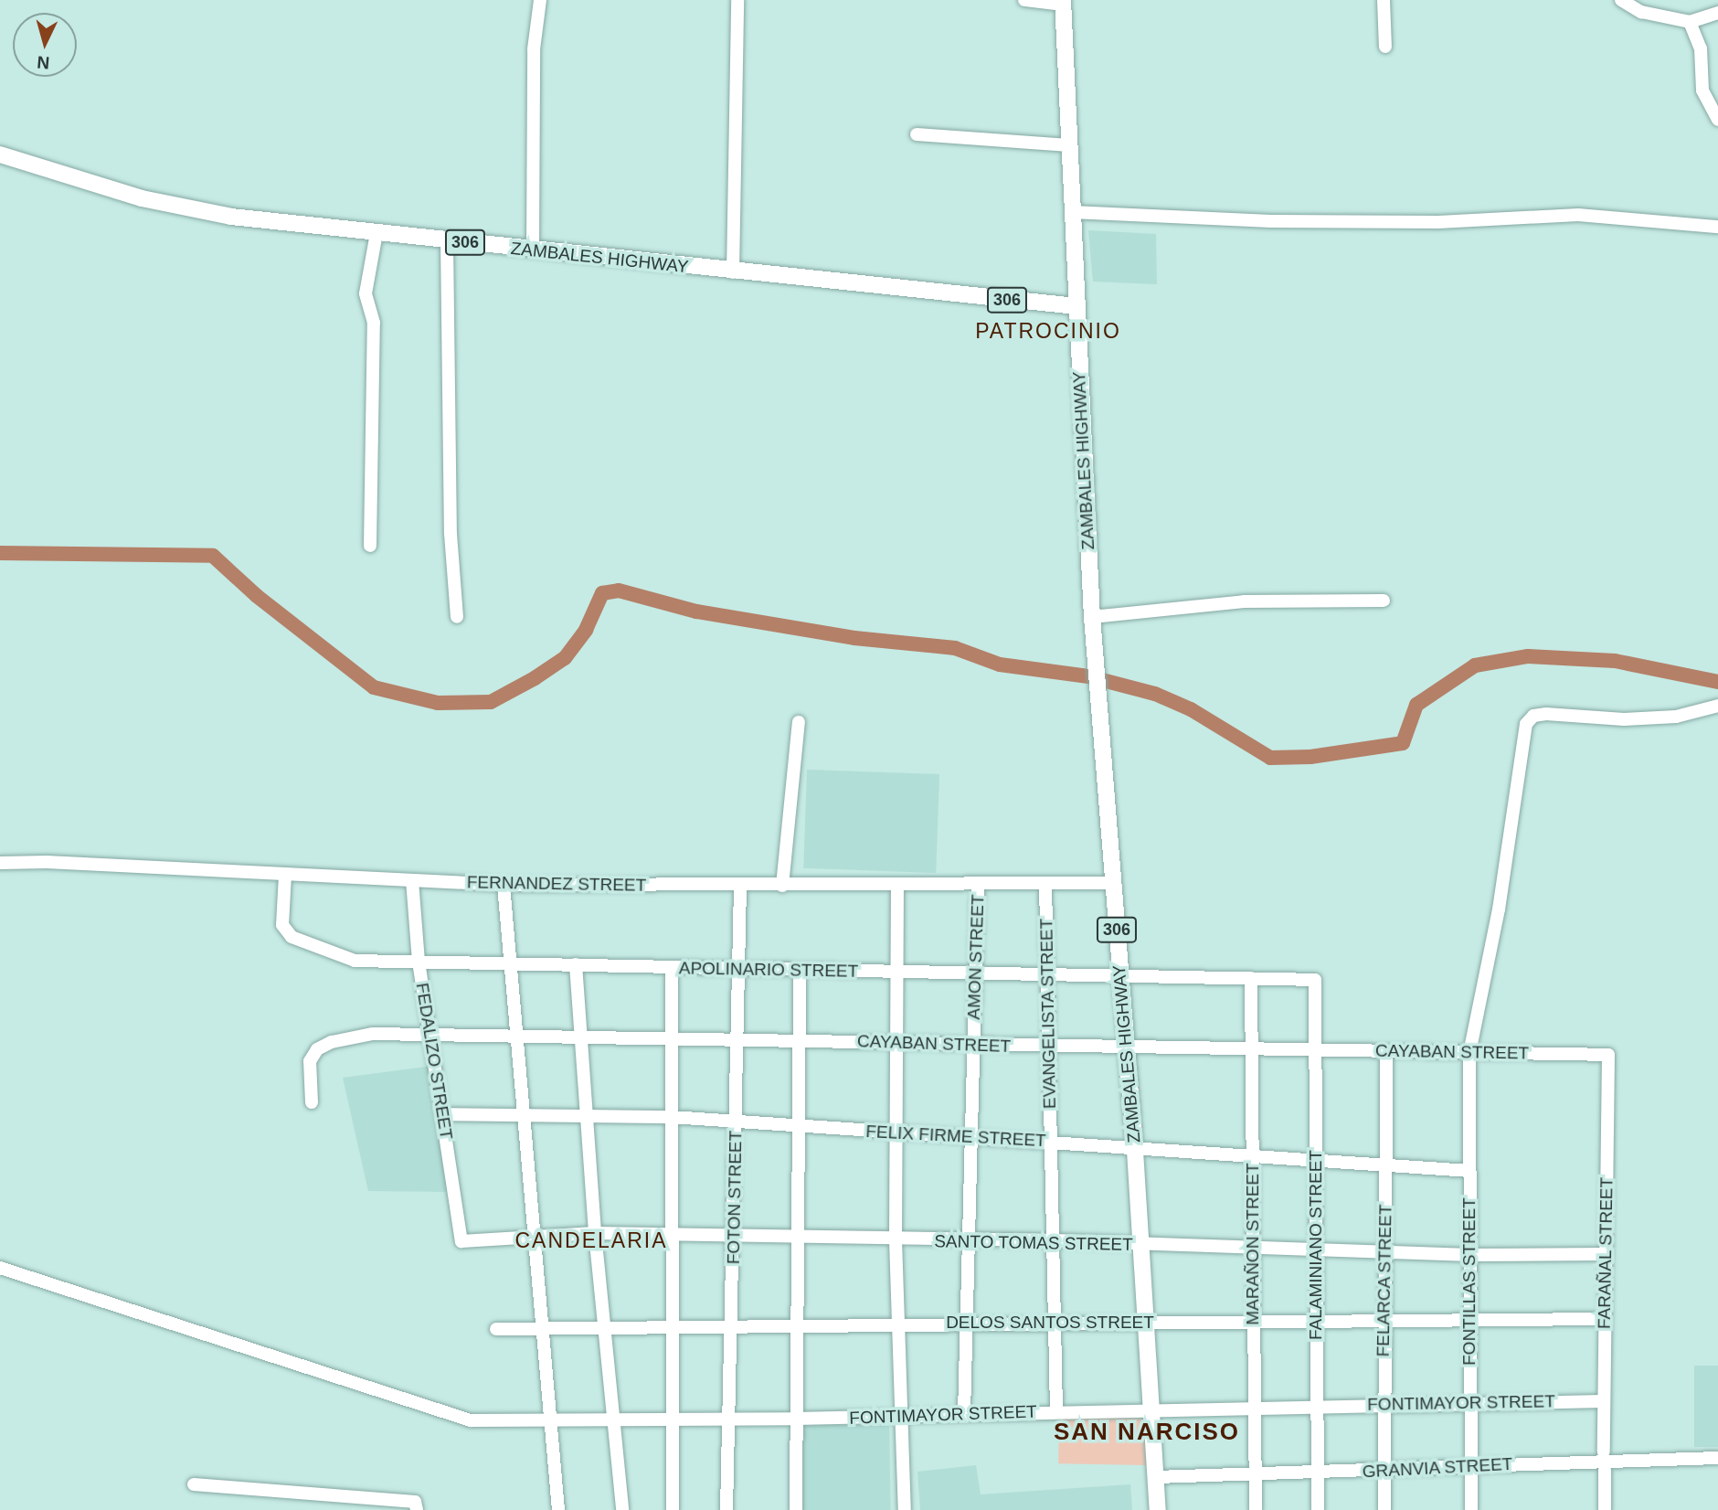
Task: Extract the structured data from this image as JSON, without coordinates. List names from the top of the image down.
{
  "streets": {
    "main road": ["306", "ZAMBALES HIGHWAY"],
    "street": [
      "FERNANDEZ STREET",
      "AMON STREET",
      "APOLINARIO STREET",
      "EVANGELISTA STREET",
      "CAYABAN STREET",
      "FEDALIZO STREET",
      "FELIX FIRME STREET",
      "FOTON STREET",
      "SANTO TOMAS STREET",
      "MARAÑON STREET",
      "FALAMINIANO STREET",
      "FARAÑAL STREET",
      "FELARCA STREET",
      "FONTILLAS STREET",
      "DELOS SANTOS STREET",
      "FONTIMAYOR STREET",
      "GRANVIA STREET"
    ]
  },
  "crossings": [
    ["ZAMBALES HIGHWAY", "FERNANDEZ STREET"],
    ["ZAMBALES HIGHWAY", "APOLINARIO STREET"],
    ["ZAMBALES HIGHWAY", "CAYABAN STREET"],
    ["ZAMBALES HIGHWAY", "FELIX FIRME STREET"],
    ["ZAMBALES HIGHWAY", "SANTO TOMAS STREET"],
    ["ZAMBALES HIGHWAY", "DELOS SANTOS STREET"],
    ["ZAMBALES HIGHWAY", "FONTIMAYOR STREET"],
    ["ZAMBALES HIGHWAY", "GRANVIA STREET"],
    ["FERNANDEZ STREET", "AMON STREET"],
    ["FERNANDEZ STREET", "APOLINARIO STREET"],
    ["FERNANDEZ STREET", "EVANGELISTA STREET"],
    ["FERNANDEZ STREET", "FEDALIZO STREET"],
    ["FERNANDEZ STREET", "FOTON STREET"],
    ["AMON STREET", "APOLINARIO STREET"],
    ["AMON STREET", "CAYABAN STREET"],
    ["AMON STREET", "FELIX FIRME STREET"],
    ["AMON STREET", "SANTO TOMAS STREET"],
    ["AMON STREET", "DELOS SANTOS STREET"],
    ["AMON STREET", "FONTIMAYOR STREET"],
    ["APOLINARIO STREET", "EVANGELISTA STREET"],
    ["APOLINARIO STREET", "FEDALIZO STREET"],
    ["APOLINARIO STREET", "FOTON STREET"],
    ["APOLINARIO STREET", "MARAÑON STREET"],
    ["APOLINARIO STREET", "FALAMINIANO STREET"],
    ["EVANGELISTA STREET", "CAYABAN STREET"],
    ["EVANGELISTA STREET", "FELIX FIRME STREET"],
    ["EVANGELISTA STREET", "SANTO TOMAS STREET"],
    ["EVANGELISTA STREET", "DELOS SANTOS STREET"],
    ["EVANGELISTA STREET", "FONTIMAYOR STREET"],
    ["CAYABAN STREET", "FEDALIZO STREET"],
    ["CAYABAN STREET", "FOTON STREET"],
    ["CAYABAN STREET", "MARAÑON STREET"],
    ["CAYABAN STREET", "FALAMINIANO STREET"],
    ["CAYABAN STREET", "FARAÑAL STREET"],
    ["CAYABAN STREET", "FELARCA STREET"],
    ["CAYABAN STREET", "FONTILLAS STREET"],
    ["FEDALIZO STREET", "FELIX FIRME STREET"],
    ["FEDALIZO STREET", "SANTO TOMAS STREET"],
    ["FELIX FIRME STREET", "FOTON STREET"],
    ["FELIX FIRME STREET", "MARAÑON STREET"],
    ["FELIX FIRME STREET", "FALAMINIANO STREET"],
    ["FELIX FIRME STREET", "FELARCA STREET"],
    ["FELIX FIRME STREET", "FONTILLAS STREET"],
    ["FOTON STREET", "SANTO TOMAS STREET"],
    ["FOTON STREET", "DELOS SANTOS STREET"],
    ["FOTON STREET", "FONTIMAYOR STREET"],
    ["SANTO TOMAS STREET", "MARAÑON STREET"],
    ["SANTO TOMAS STREET", "FALAMINIANO STREET"],
    ["SANTO TOMAS STREET", "FARAÑAL STREET"],
    ["SANTO TOMAS STREET", "FELARCA STREET"],
    ["SANTO TOMAS STREET", "FONTILLAS STREET"],
    ["MARAÑON STREET", "DELOS SANTOS STREET"],
    ["MARAÑON STREET", "FONTIMAYOR STREET"],
    ["MARAÑON STREET", "GRANVIA STREET"],
    ["FALAMINIANO STREET", "DELOS SANTOS STREET"],
    ["FALAMINIANO STREET", "FONTIMAYOR STREET"],
    ["FALAMINIANO STREET", "GRANVIA STREET"],
    ["FARAÑAL STREET", "DELOS SANTOS STREET"],
    ["FARAÑAL STREET", "FONTIMAYOR STREET"],
    ["FELARCA STREET", "DELOS SANTOS STREET"],
    ["FELARCA STREET", "FONTIMAYOR STREET"],
    ["FELARCA STREET", "GRANVIA STREET"],
    ["FONTILLAS STREET", "DELOS SANTOS STREET"],
    ["FONTILLAS STREET", "FONTIMAYOR STREET"],
    ["FONTILLAS STREET", "GRANVIA STREET"]
  ],
  "districts": ["PATROCINIO", "CANDELARIA", "SAN NARCISO"],
  "north": "bottom"
}
